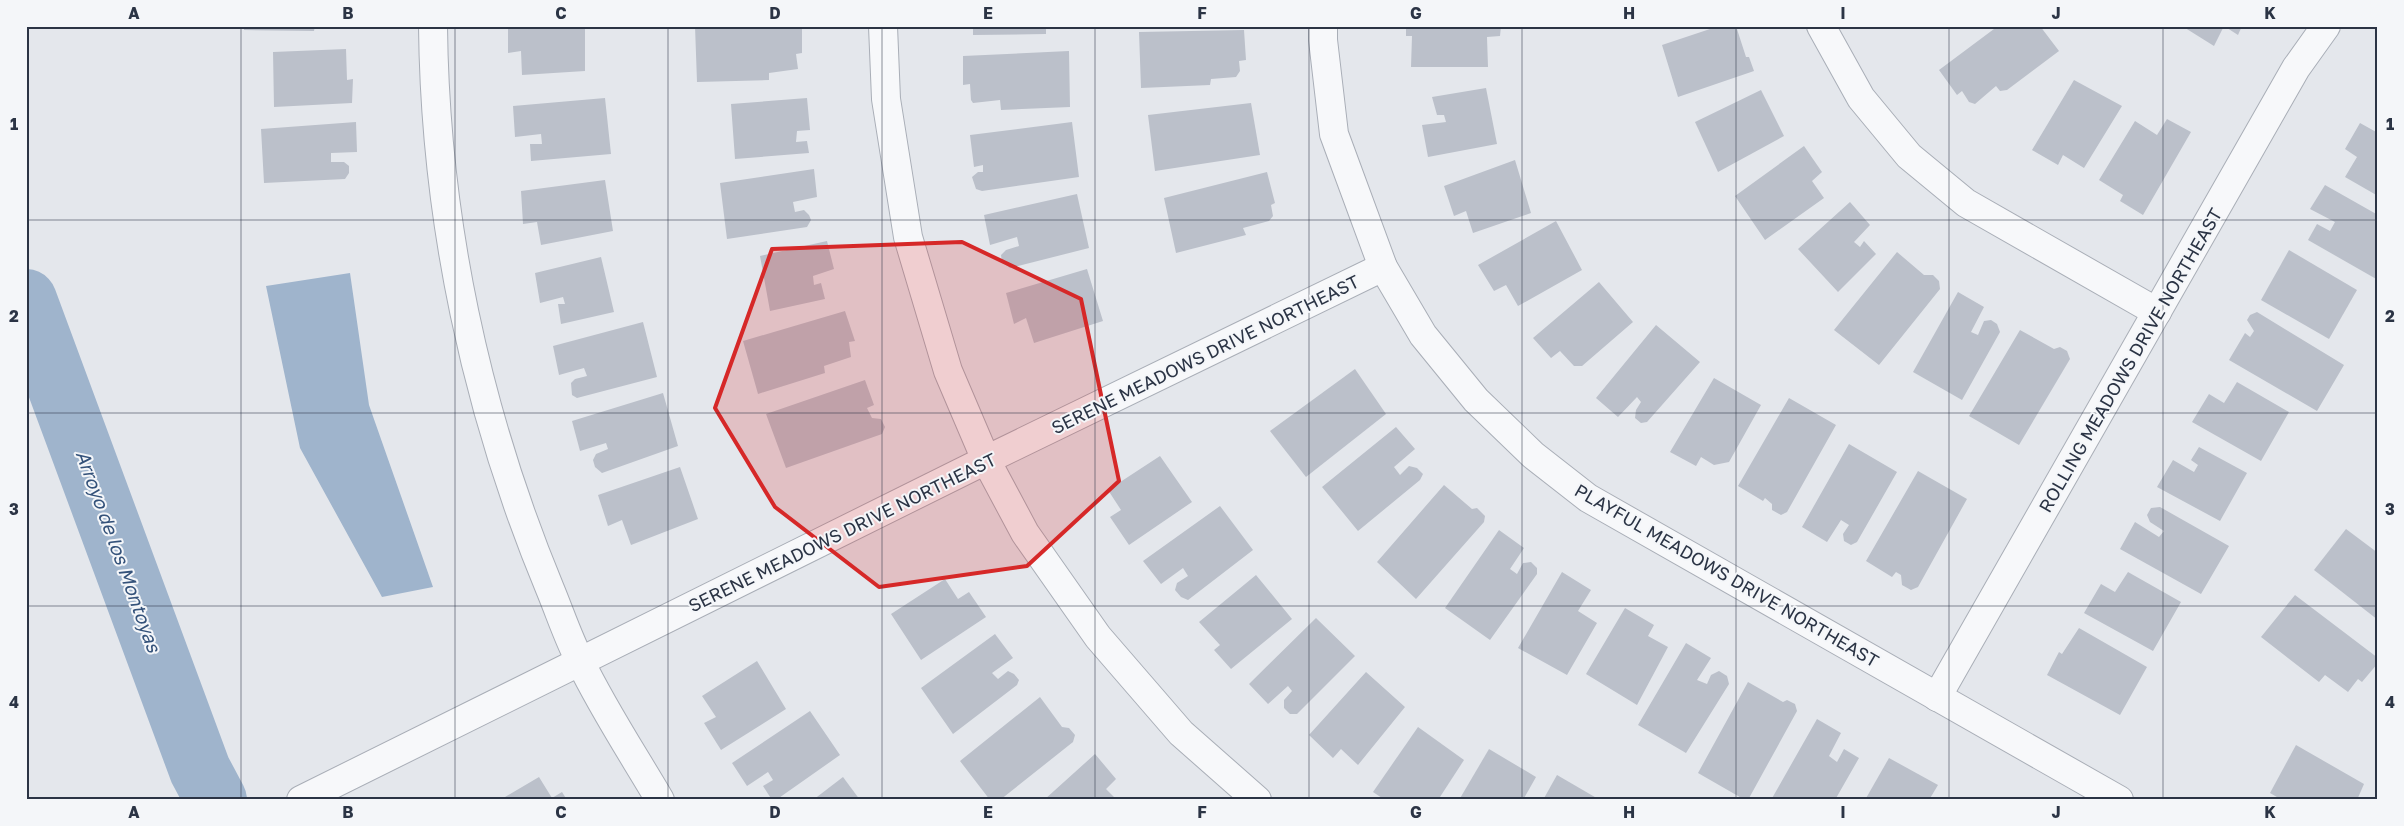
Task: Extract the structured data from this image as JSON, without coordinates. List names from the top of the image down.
{
  "streets": {
    "street": ["SERENE MEADOWS DRIVE NORTHEAST", "ROLLING MEADOWS DRIVE NORTHEAST", "PLAYFUL MEADOWS DRIVE NORTHEAST"]
  },
  "crossings": [
    ["SERENE MEADOWS DRIVE NORTHEAST", "PLAYFUL MEADOWS DRIVE NORTHEAST"],
    ["ROLLING MEADOWS DRIVE NORTHEAST", "PLAYFUL MEADOWS DRIVE NORTHEAST"]
  ],
  "water": ["Arroyo de los Montoyas"],
  "grid": {
    "columns": [
      "A",
      "B",
      "C",
      "D",
      "E",
      "F",
      "G",
      "H",
      "I",
      "J",
      "K"
    ],
    "rows": [
      "1",
      "2",
      "3",
      "4"
    ]
  }
}
